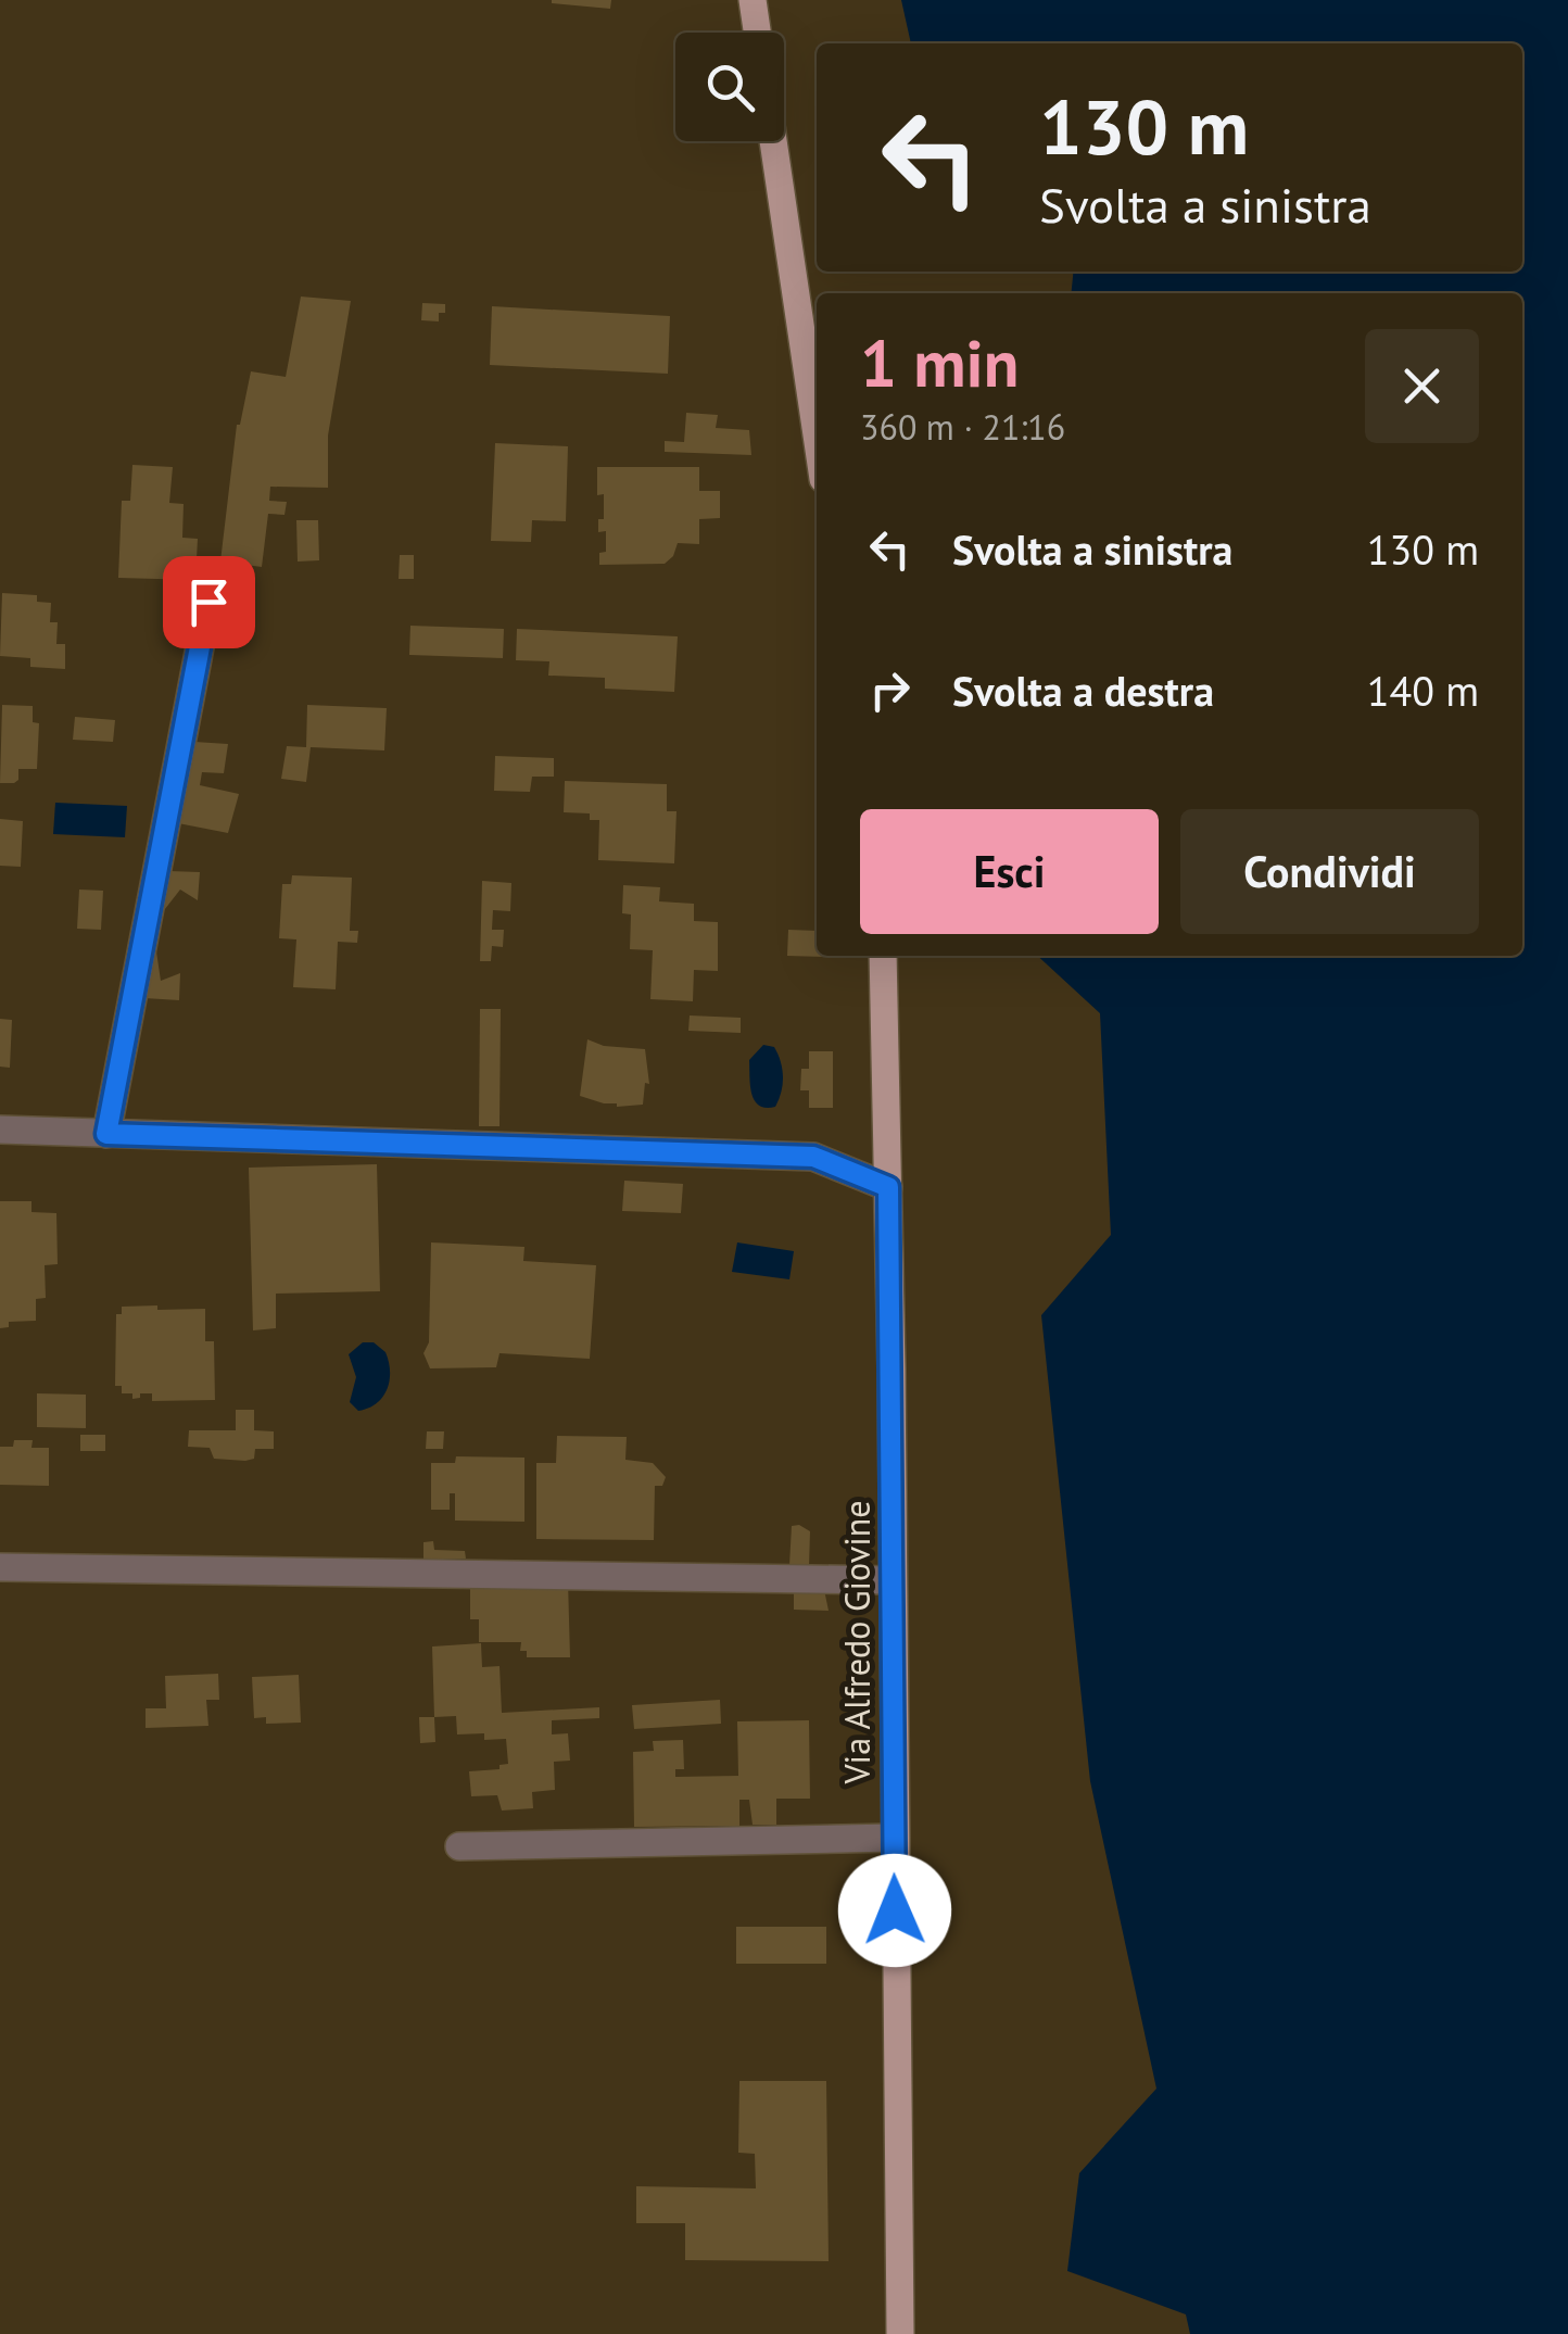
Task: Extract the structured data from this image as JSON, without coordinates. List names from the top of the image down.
{
  "streets": {
    "main road": ["Via Alfredo Giovine"]
  },
  "page": {
    "turn": ["130 m", "Svolta a sinistra"],
    "heading": ["1 min", "360 m · 21:16"],
    "list": [
      {
        "name": "Svolta a sinistra",
        "value": "130 m"
      },
      {
        "name": "Svolta a destra",
        "value": "140 m"
      }
    ],
    "buttons": ["Esci", "Condividi"]
  }
}
